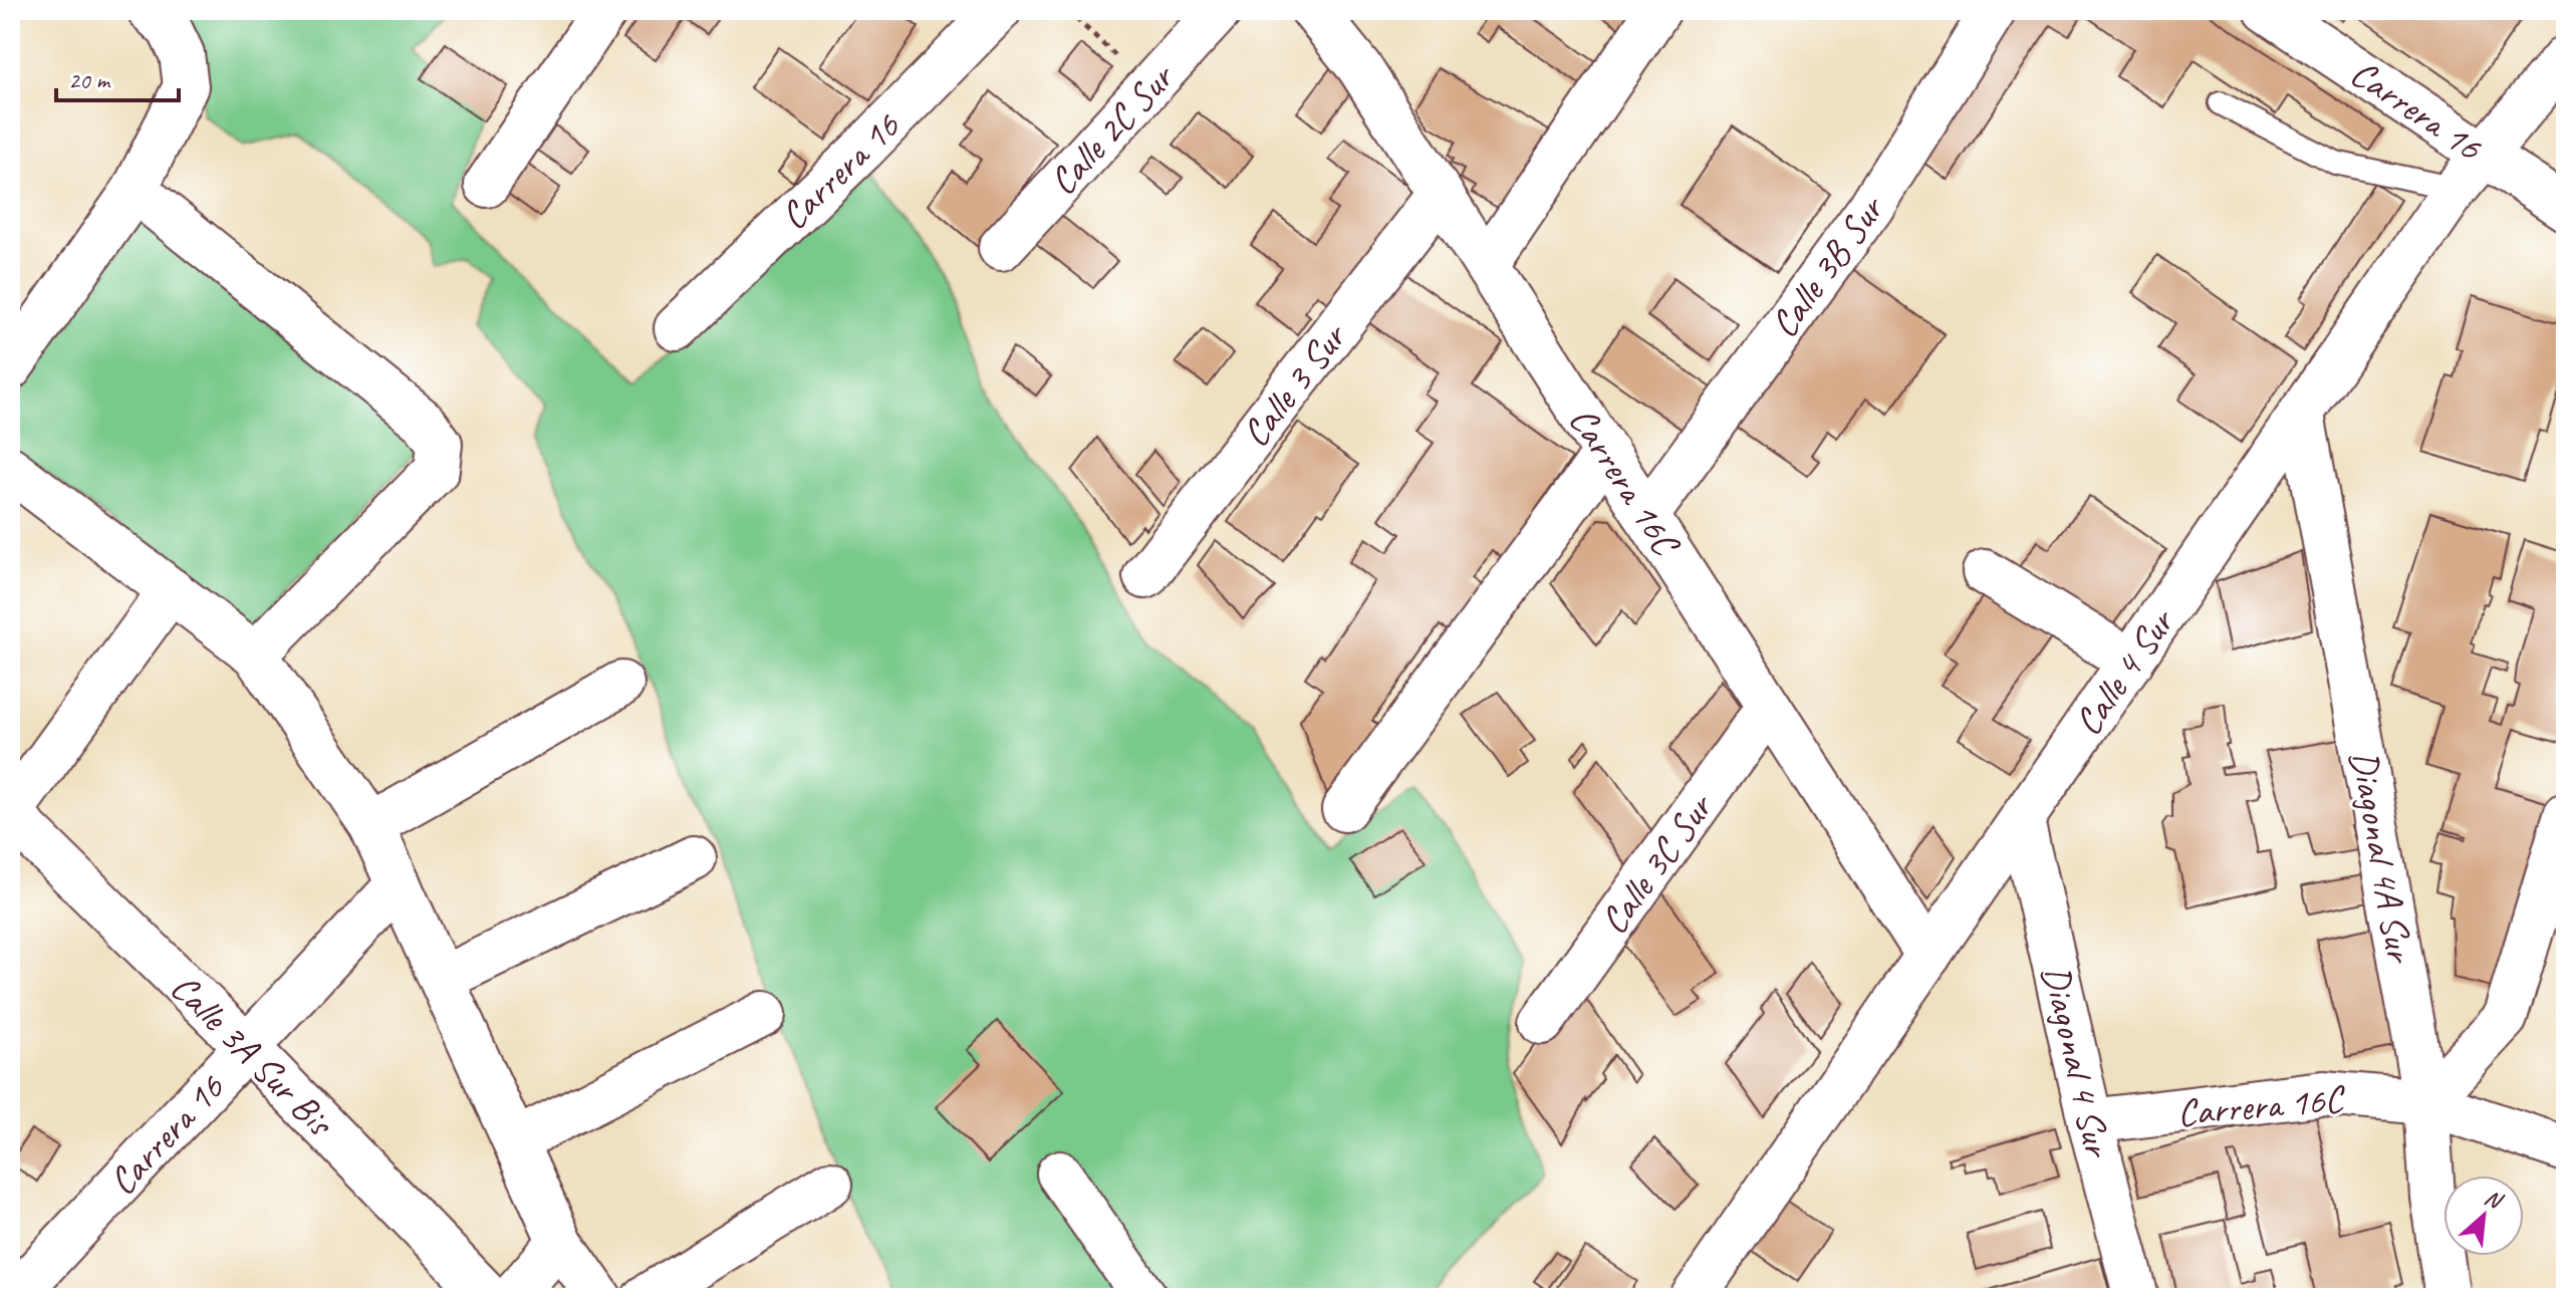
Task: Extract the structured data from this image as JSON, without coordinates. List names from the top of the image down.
{
  "streets": {
    "street": [
      "Carrera 16",
      "Calle 2C Sur",
      "Calle 3B Sur",
      "Calle 3 Sur",
      "Carrera 16C",
      "Calle 4 Sur",
      "Diagonal 4A Sur",
      "Calle 3C Sur",
      "Calle 3A Sur Bis",
      "Diagonal 4 Sur"
    ]
  },
  "crossings": [
    ["Carrera 16", "Calle 4 Sur"],
    ["Carrera 16", "Calle 3A Sur Bis"],
    ["Calle 3B Sur", "Carrera 16C"],
    ["Calle 3 Sur", "Carrera 16C"],
    ["Carrera 16C", "Calle 4 Sur"],
    ["Carrera 16C", "Diagonal 4A Sur"],
    ["Carrera 16C", "Calle 3C Sur"],
    ["Carrera 16C", "Diagonal 4 Sur"],
    ["Calle 4 Sur", "Diagonal 4A Sur"],
    ["Calle 4 Sur", "Diagonal 4 Sur"]
  ],
  "scale_bar": "20 m",
  "north": "top right"
}
